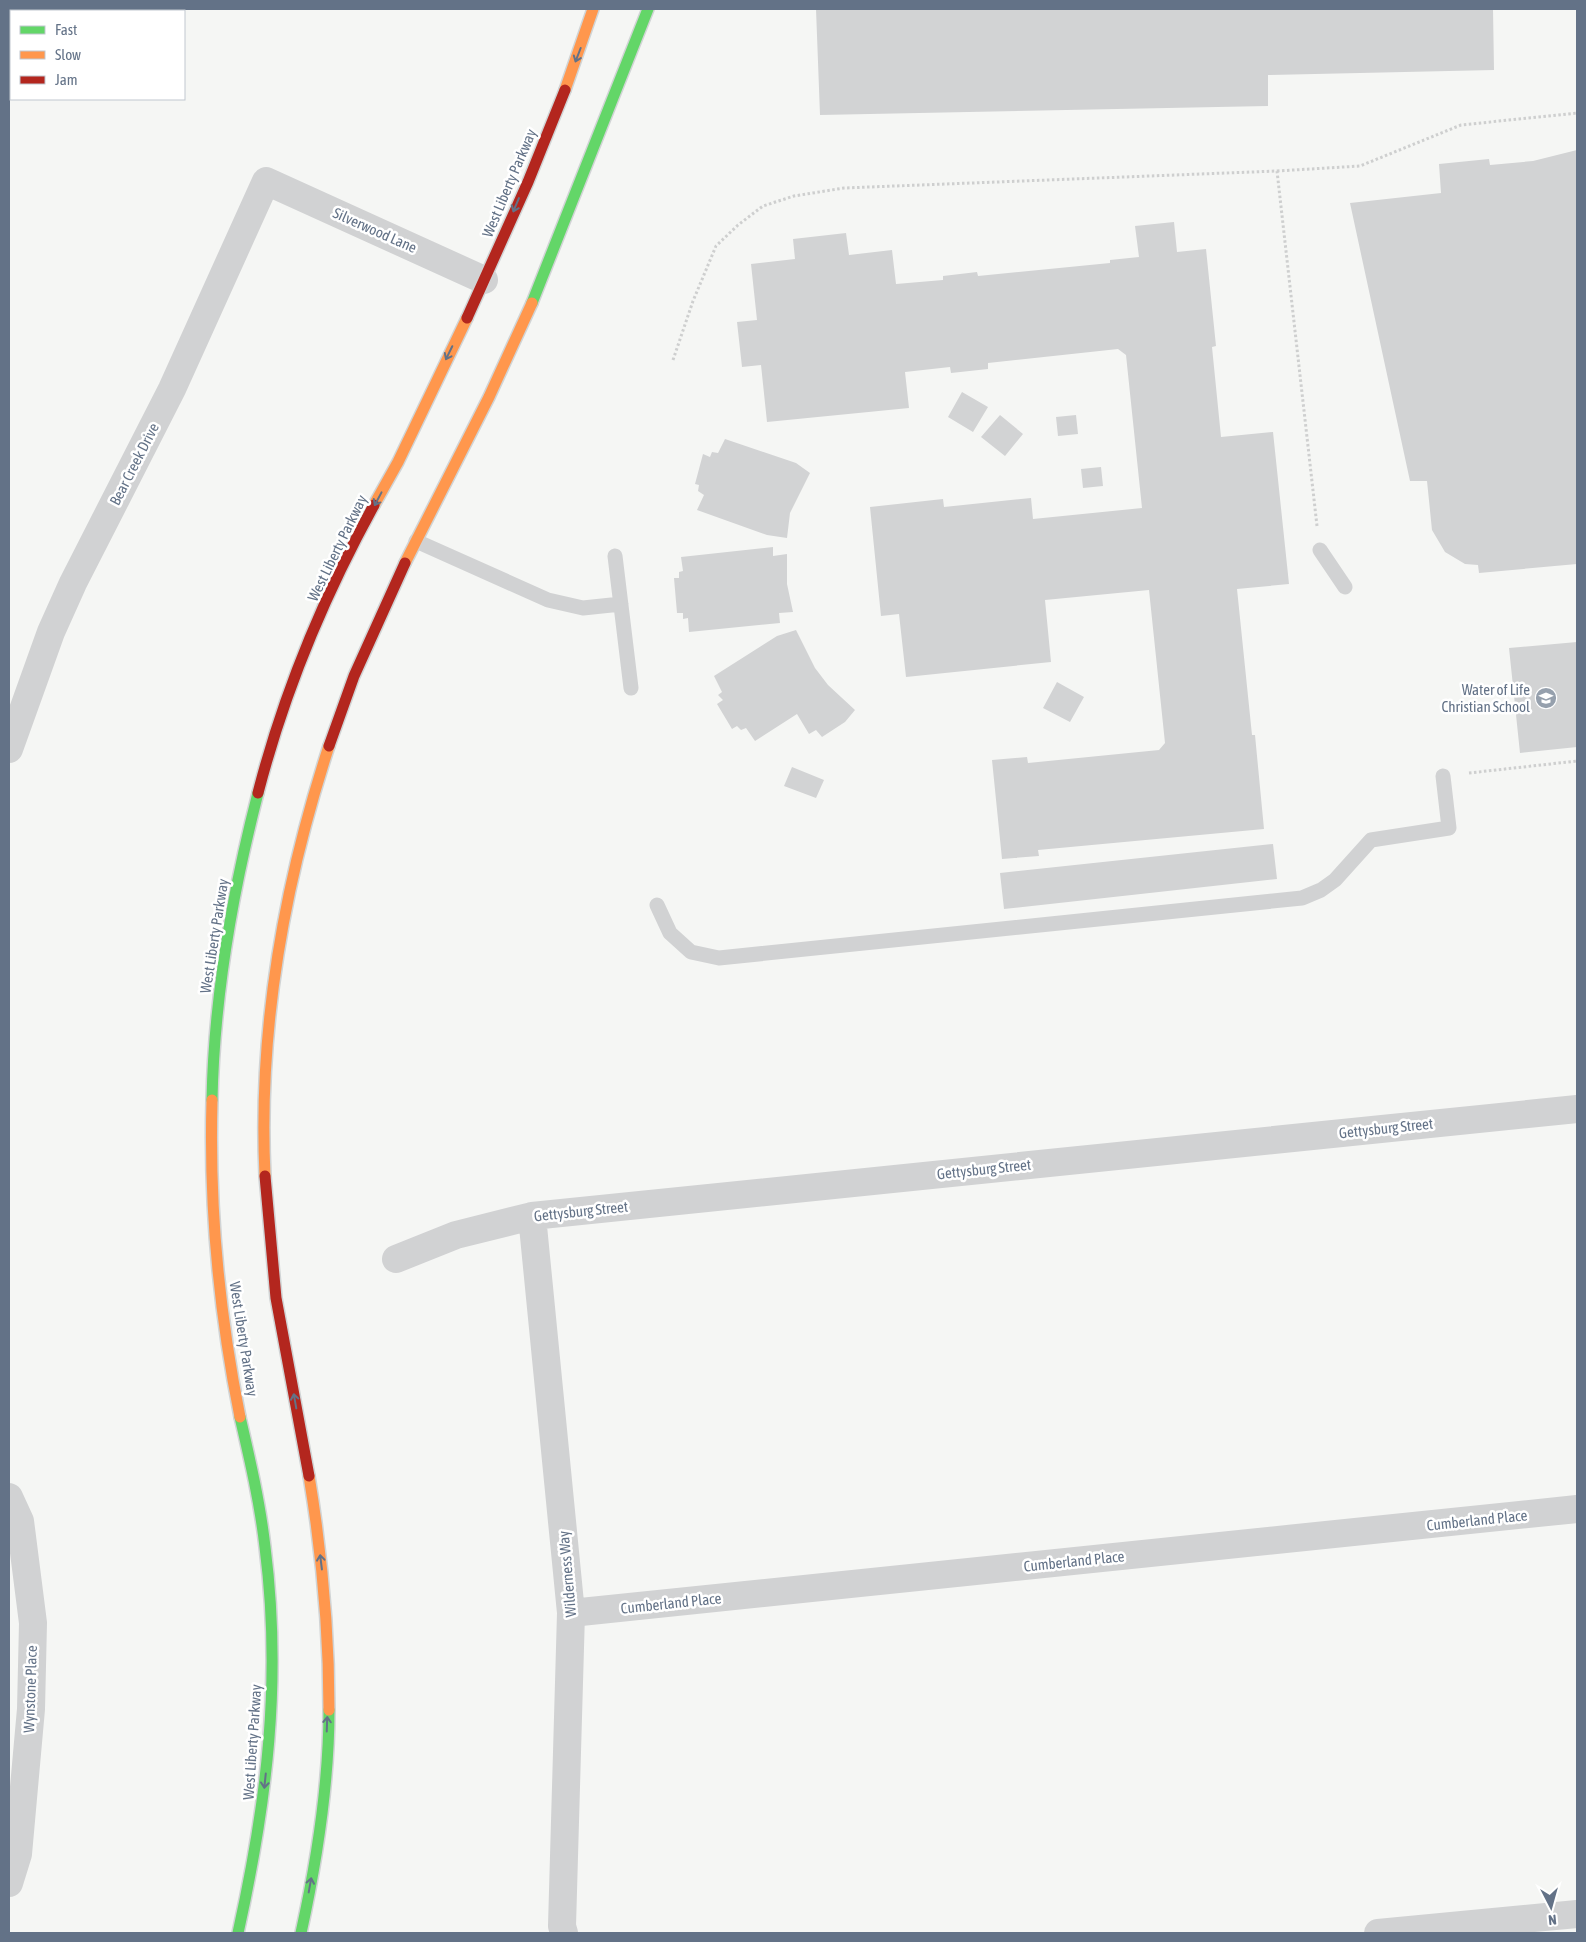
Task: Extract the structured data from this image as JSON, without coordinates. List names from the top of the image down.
{
  "streets": {
    "street": [
      "West Liberty Parkway",
      "Silverwood Lane",
      "Bear Creek Drive",
      "Gettysburg Street",
      "Cumberland Place",
      "Wilderness Way",
      "Wynstone Place"
    ]
  },
  "crossings": [
    ["West Liberty Parkway", "Silverwood Lane"],
    ["Silverwood Lane", "Bear Creek Drive"],
    ["Gettysburg Street", "Wilderness Way"],
    ["Cumberland Place", "Wilderness Way"]
  ],
  "places": {
    "school or university": ["Water of Life Christian School"]
  },
  "legend": ["Fast", "Slow", "Jam"],
  "north": "bottom"
}
